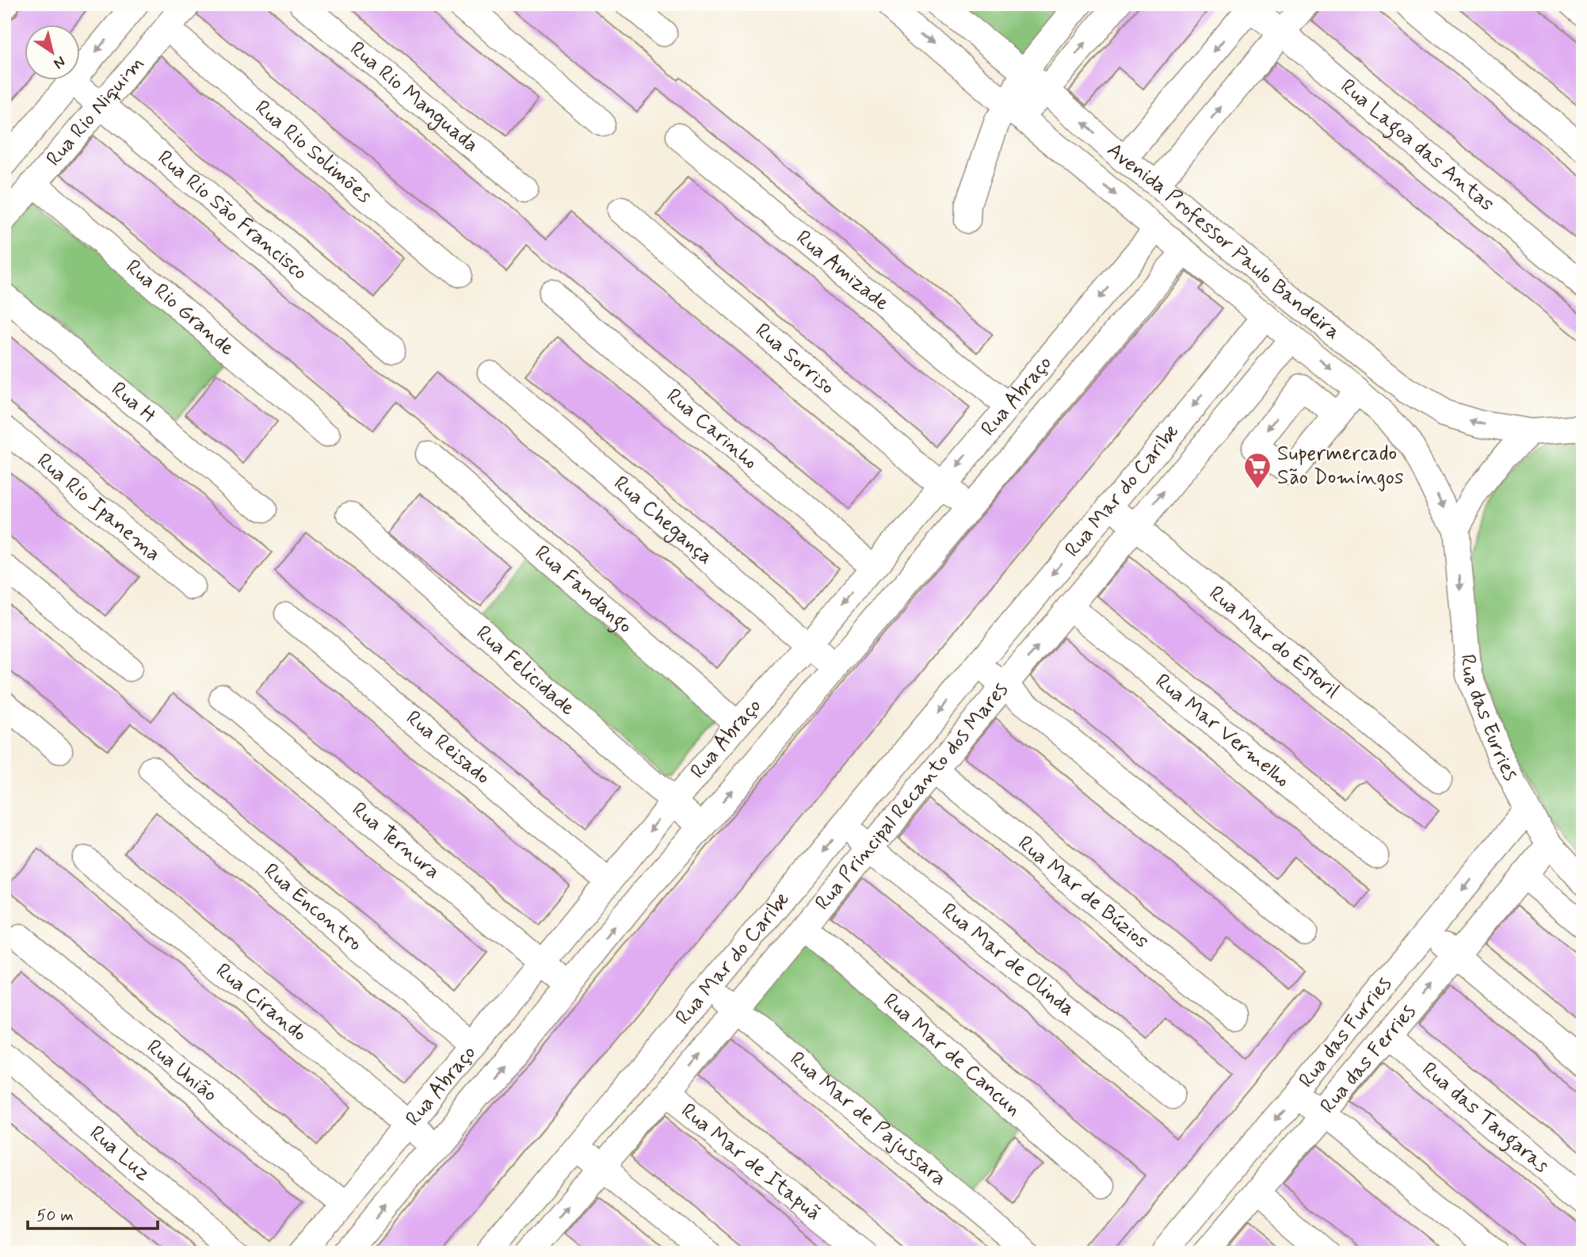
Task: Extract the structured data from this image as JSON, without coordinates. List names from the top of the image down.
{
  "streets": {
    "street": [
      "Rua Rio Manguada",
      "Rua Rio Niquim",
      "Rua Lagoa das Antas",
      "Rua Rio Solimões",
      "Rua Rio São Francisco",
      "Avenida Professor Paulo Bandeira",
      "Rua Amizade",
      "Rua Rio Grande",
      "Rua Sorriso",
      "Rua Abraço",
      "Rua H",
      "Rua Carinho",
      "Rua Mar do Caribe",
      "Rua Rio Ipanema",
      "Rua Chegança",
      "Rua Fandango",
      "Rua Mar do Estoril",
      "Rua Felicidade",
      "Rua das Eurries",
      "Rua Mar Vermelho",
      "Rua Reisado",
      "Rua Principal Recanto dos Mares",
      "Rua Ternura",
      "Rua Mar de Búzios",
      "Rua Encontro",
      "Rua Mar de Olinda",
      "Rua Cirando",
      "Rua das Furries",
      "Rua Mar de Cancun",
      "Rua das Ferries",
      "Rua União",
      "Rua das Tangaras",
      "Rua Mar de Pajussara",
      "Rua Luz",
      "Rua Mar de Itapuã"
    ]
  },
  "crossings": [
    ["Rua Rio Niquim", "Rua Rio Solimões"],
    ["Rua Rio Niquim", "Rua Rio São Francisco"],
    ["Rua Rio Niquim", "Rua Rio Grande"],
    ["Avenida Professor Paulo Bandeira", "Rua Abraço"],
    ["Avenida Professor Paulo Bandeira", "Rua Mar do Caribe"],
    ["Avenida Professor Paulo Bandeira", "Rua das Eurries"],
    ["Avenida Professor Paulo Bandeira", "Rua Principal Recanto dos Mares"],
    ["Rua Amizade", "Rua Abraço"],
    ["Rua Sorriso", "Rua Abraço"],
    ["Rua Abraço", "Rua Carinho"],
    ["Rua Abraço", "Rua Chegança"],
    ["Rua Abraço", "Rua Fandango"],
    ["Rua Abraço", "Rua Felicidade"],
    ["Rua Abraço", "Rua Reisado"],
    ["Rua Abraço", "Rua Ternura"],
    ["Rua Abraço", "Rua Encontro"],
    ["Rua Abraço", "Rua Cirando"],
    ["Rua Abraço", "Rua União"],
    ["Rua Mar do Caribe", "Rua Mar do Estoril"],
    ["Rua Mar do Caribe", "Rua Mar de Olinda"],
    ["Rua Mar do Caribe", "Rua Mar de Pajussara"],
    ["Rua Mar do Estoril", "Rua Principal Recanto dos Mares"],
    ["Rua das Eurries", "Rua das Furries"],
    ["Rua das Eurries", "Rua das Ferries"],
    ["Rua Mar Vermelho", "Rua Principal Recanto dos Mares"],
    ["Rua Principal Recanto dos Mares", "Rua Mar de Búzios"],
    ["Rua Principal Recanto dos Mares", "Rua Mar de Olinda"],
    ["Rua Principal Recanto dos Mares", "Rua Mar de Cancun"],
    ["Rua Principal Recanto dos Mares", "Rua Mar de Pajussara"],
    ["Rua Principal Recanto dos Mares", "Rua Mar de Itapuã"],
    ["Rua das Ferries", "Rua das Tangaras"]
  ],
  "one_way": [
    "Rua Mar do Caribe",
    "Rua das Eurries",
    "Rua Principal Recanto dos Mares",
    "Rua das Furries"
  ],
  "places": {
    "supermarket": ["Supermercado São Domingos"]
  },
  "scale_bar": "50 m",
  "north": "bottom right"
}
